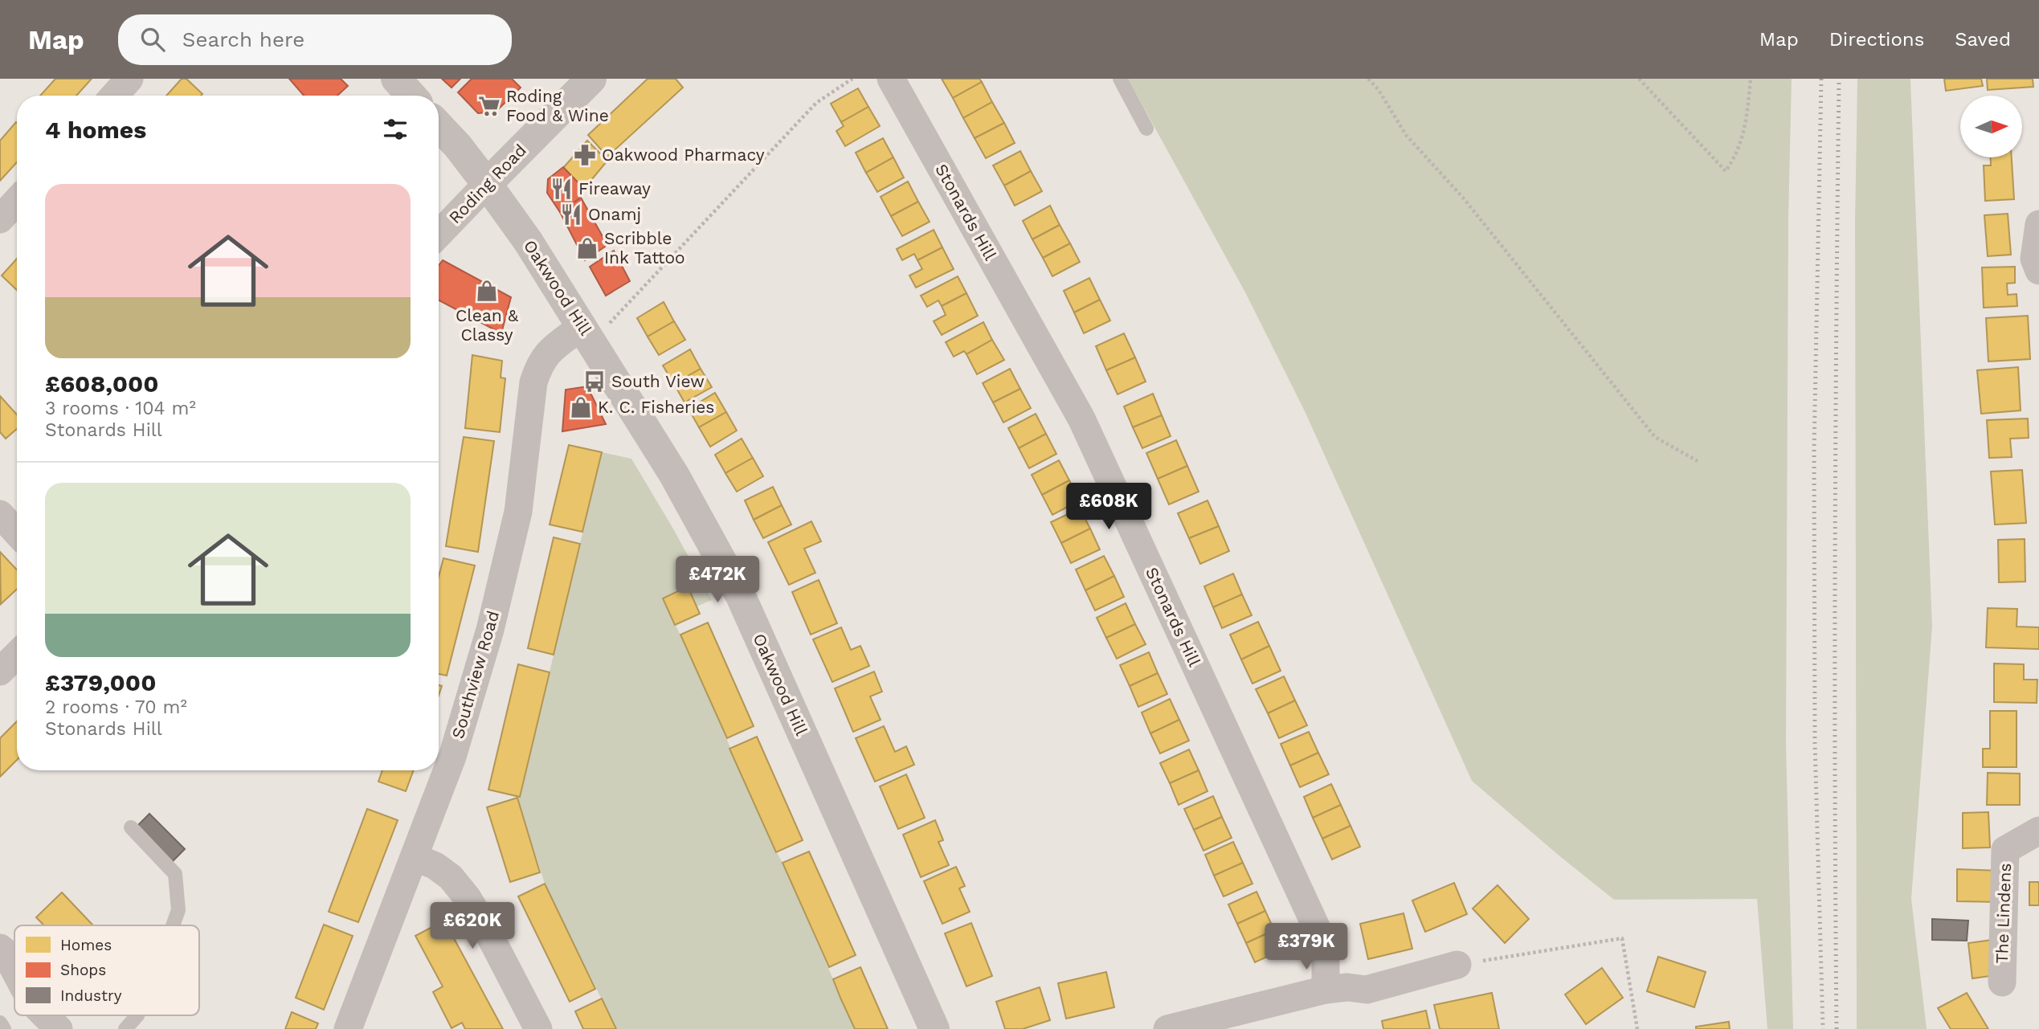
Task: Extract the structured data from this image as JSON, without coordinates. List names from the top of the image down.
{
  "streets": {
    "street": [
      "Roding Road",
      "Stonards Hill",
      "Oakwood Hill",
      "Southview Road",
      "The Lindens"
    ]
  },
  "crossings": [
    ["Roding Road", "Oakwood Hill"],
    ["Oakwood Hill", "Southview Road"]
  ],
  "places": {
    "supermarket": ["Roding Food & Wine"],
    "pharmacy": ["Oakwood Pharmacy"],
    "restaurant": ["Fireaway", "Onamj"],
    "shop": ["Scribble Ink Tattoo", "Clean & Classy", "K. C. Fisheries"],
    "bus stop": ["South View"]
  },
  "legend": ["Homes", "Shops", "Industry"],
  "north": "right",
  "page": {
    "header": "Map",
    "search": "Search here",
    "nav": ["Map", "Directions", "Saved"],
    "heading": "4 homes",
    "list": [
      {
        "name": "£608,000",
        "note": "3 rooms · 104 m² · Stonards Hill"
      },
      {
        "name": "£379,000",
        "note": "2 rooms · 70 m² · Stonards Hill"
      }
    ],
    "price": [
      "£608K",
      "£472K",
      "£620K",
      "£379K"
    ]
  }
}
